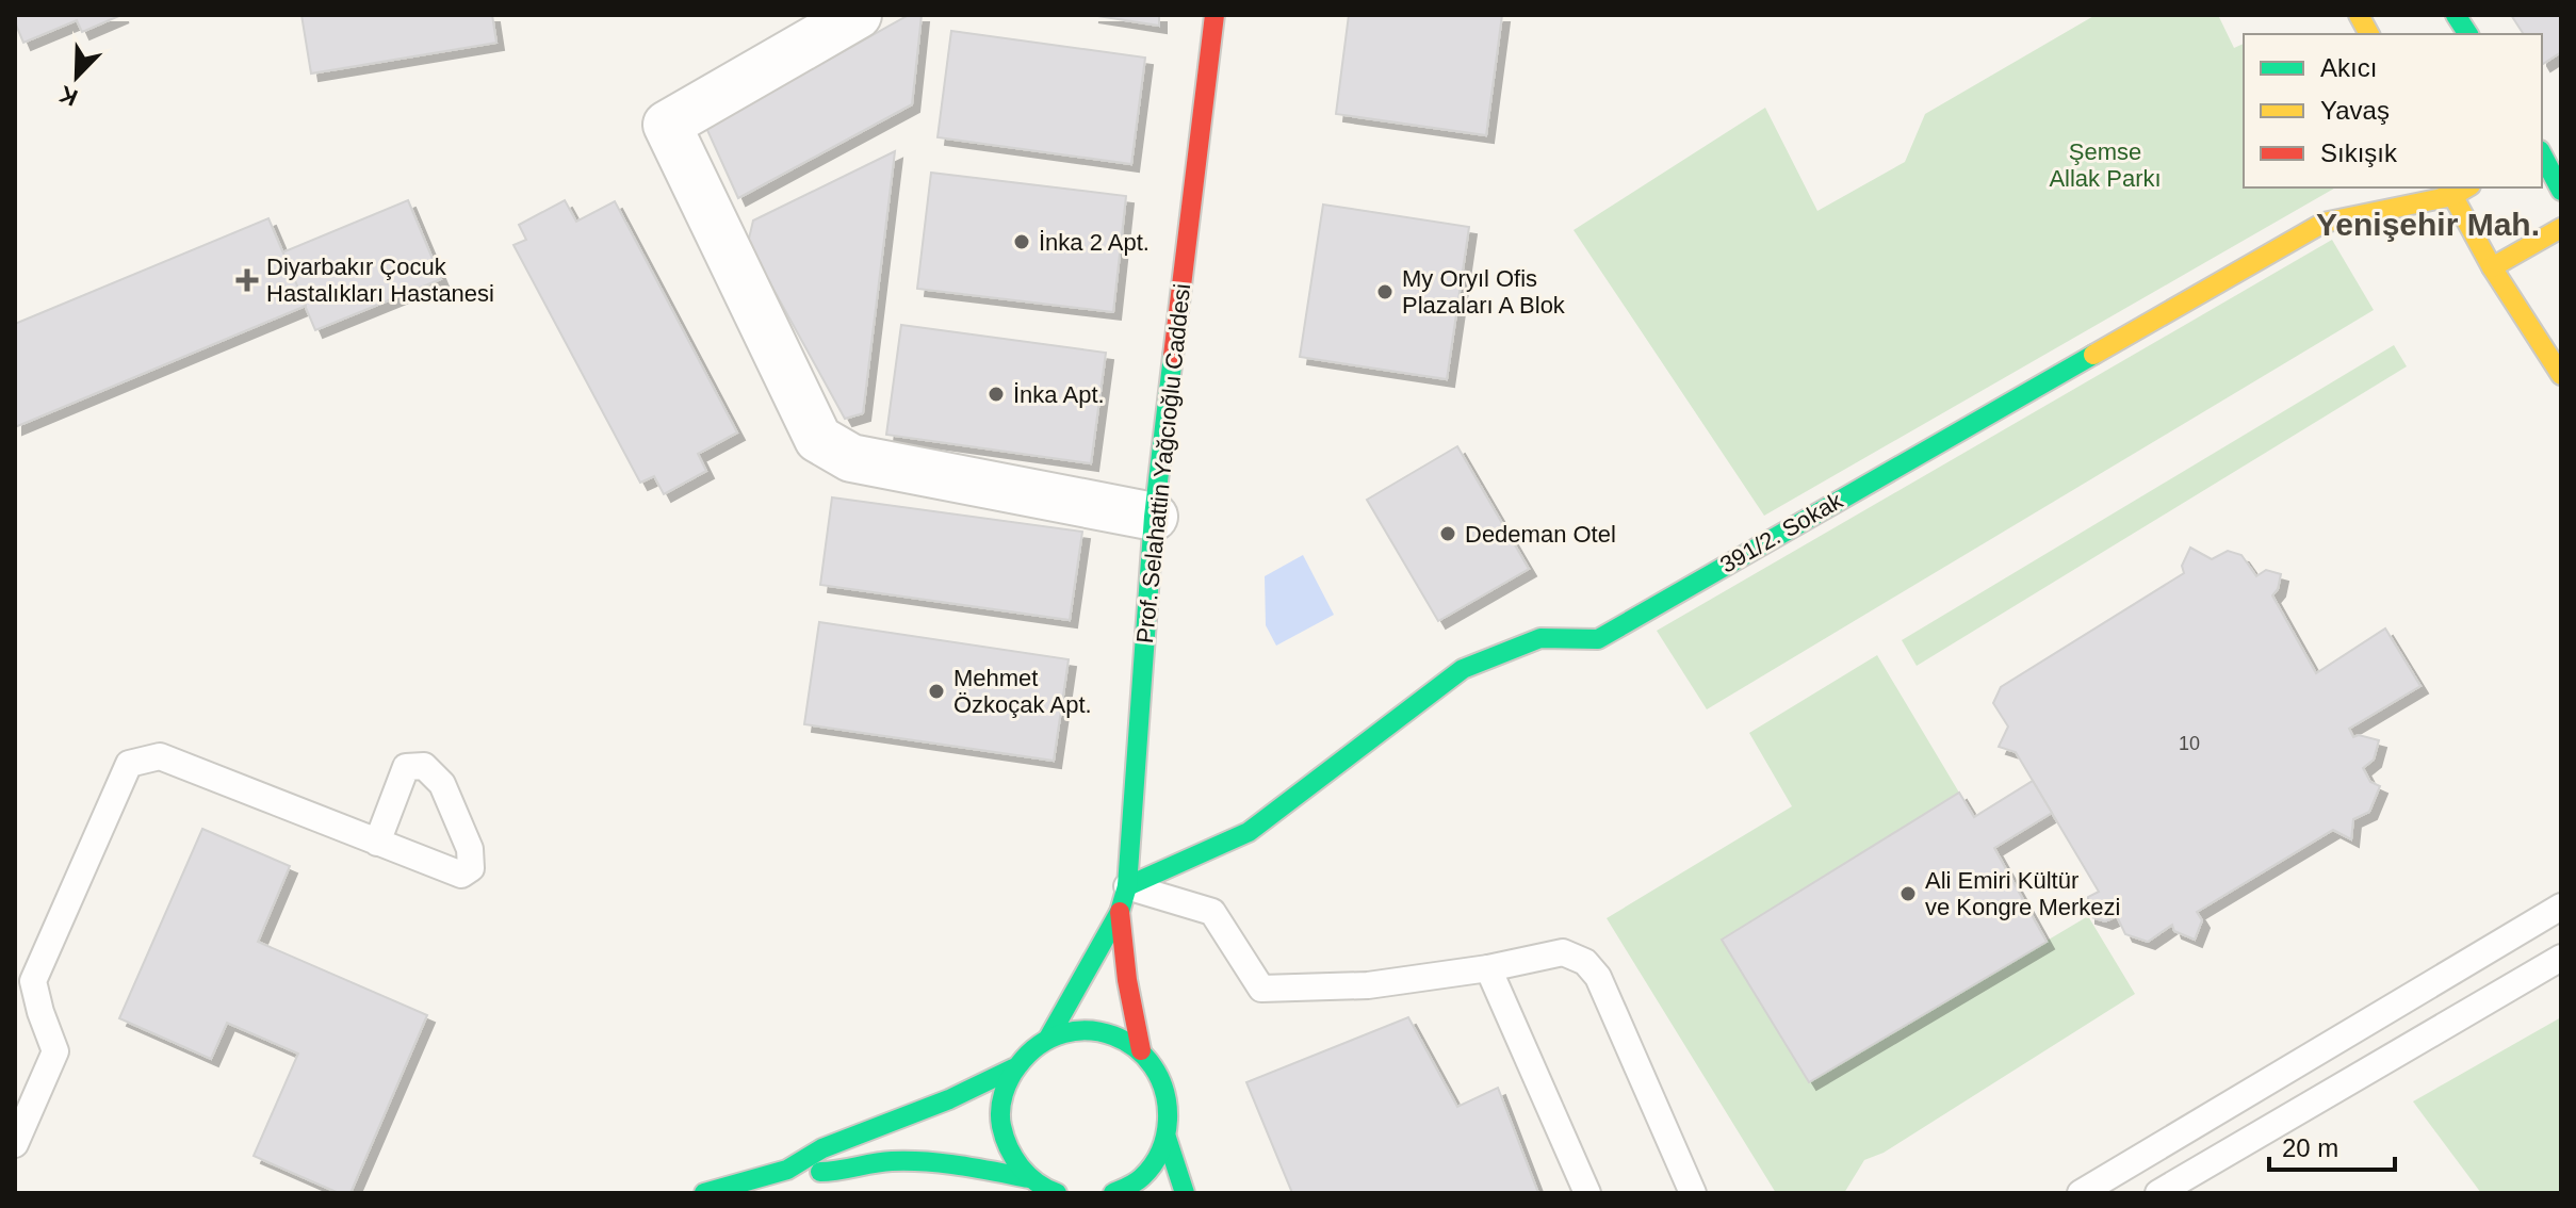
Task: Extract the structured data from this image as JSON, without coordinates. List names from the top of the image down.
{
  "streets": {
    "street": ["Prof. Selahattin Yağcıoğlu Caddesi", "391/2. Sokak"]
  },
  "crossings": [
    ["Prof. Selahattin Yağcıoğlu Caddesi", "391/2. Sokak"]
  ],
  "districts": ["Yenişehir Mah."],
  "parks": ["Şemse Allak Parkı"],
  "places": {
    "other": [
      "İnka 2 Apt.",
      "My Oryıl Ofis Plazaları A Blok",
      "İnka Apt.",
      "Dedeman Otel",
      "Mehmet Özkoçak Apt.",
      "Ali Emiri Kültür ve Kongre Merkezi"
    ],
    "health": ["Diyarbakır Çocuk Hastalıkları Hastanesi"]
  },
  "house_numbers": ["10"],
  "legend": ["Akıcı", "Yavaş", "Sıkışık"],
  "scale_bar": "20 m",
  "north": "bottom left"
}
